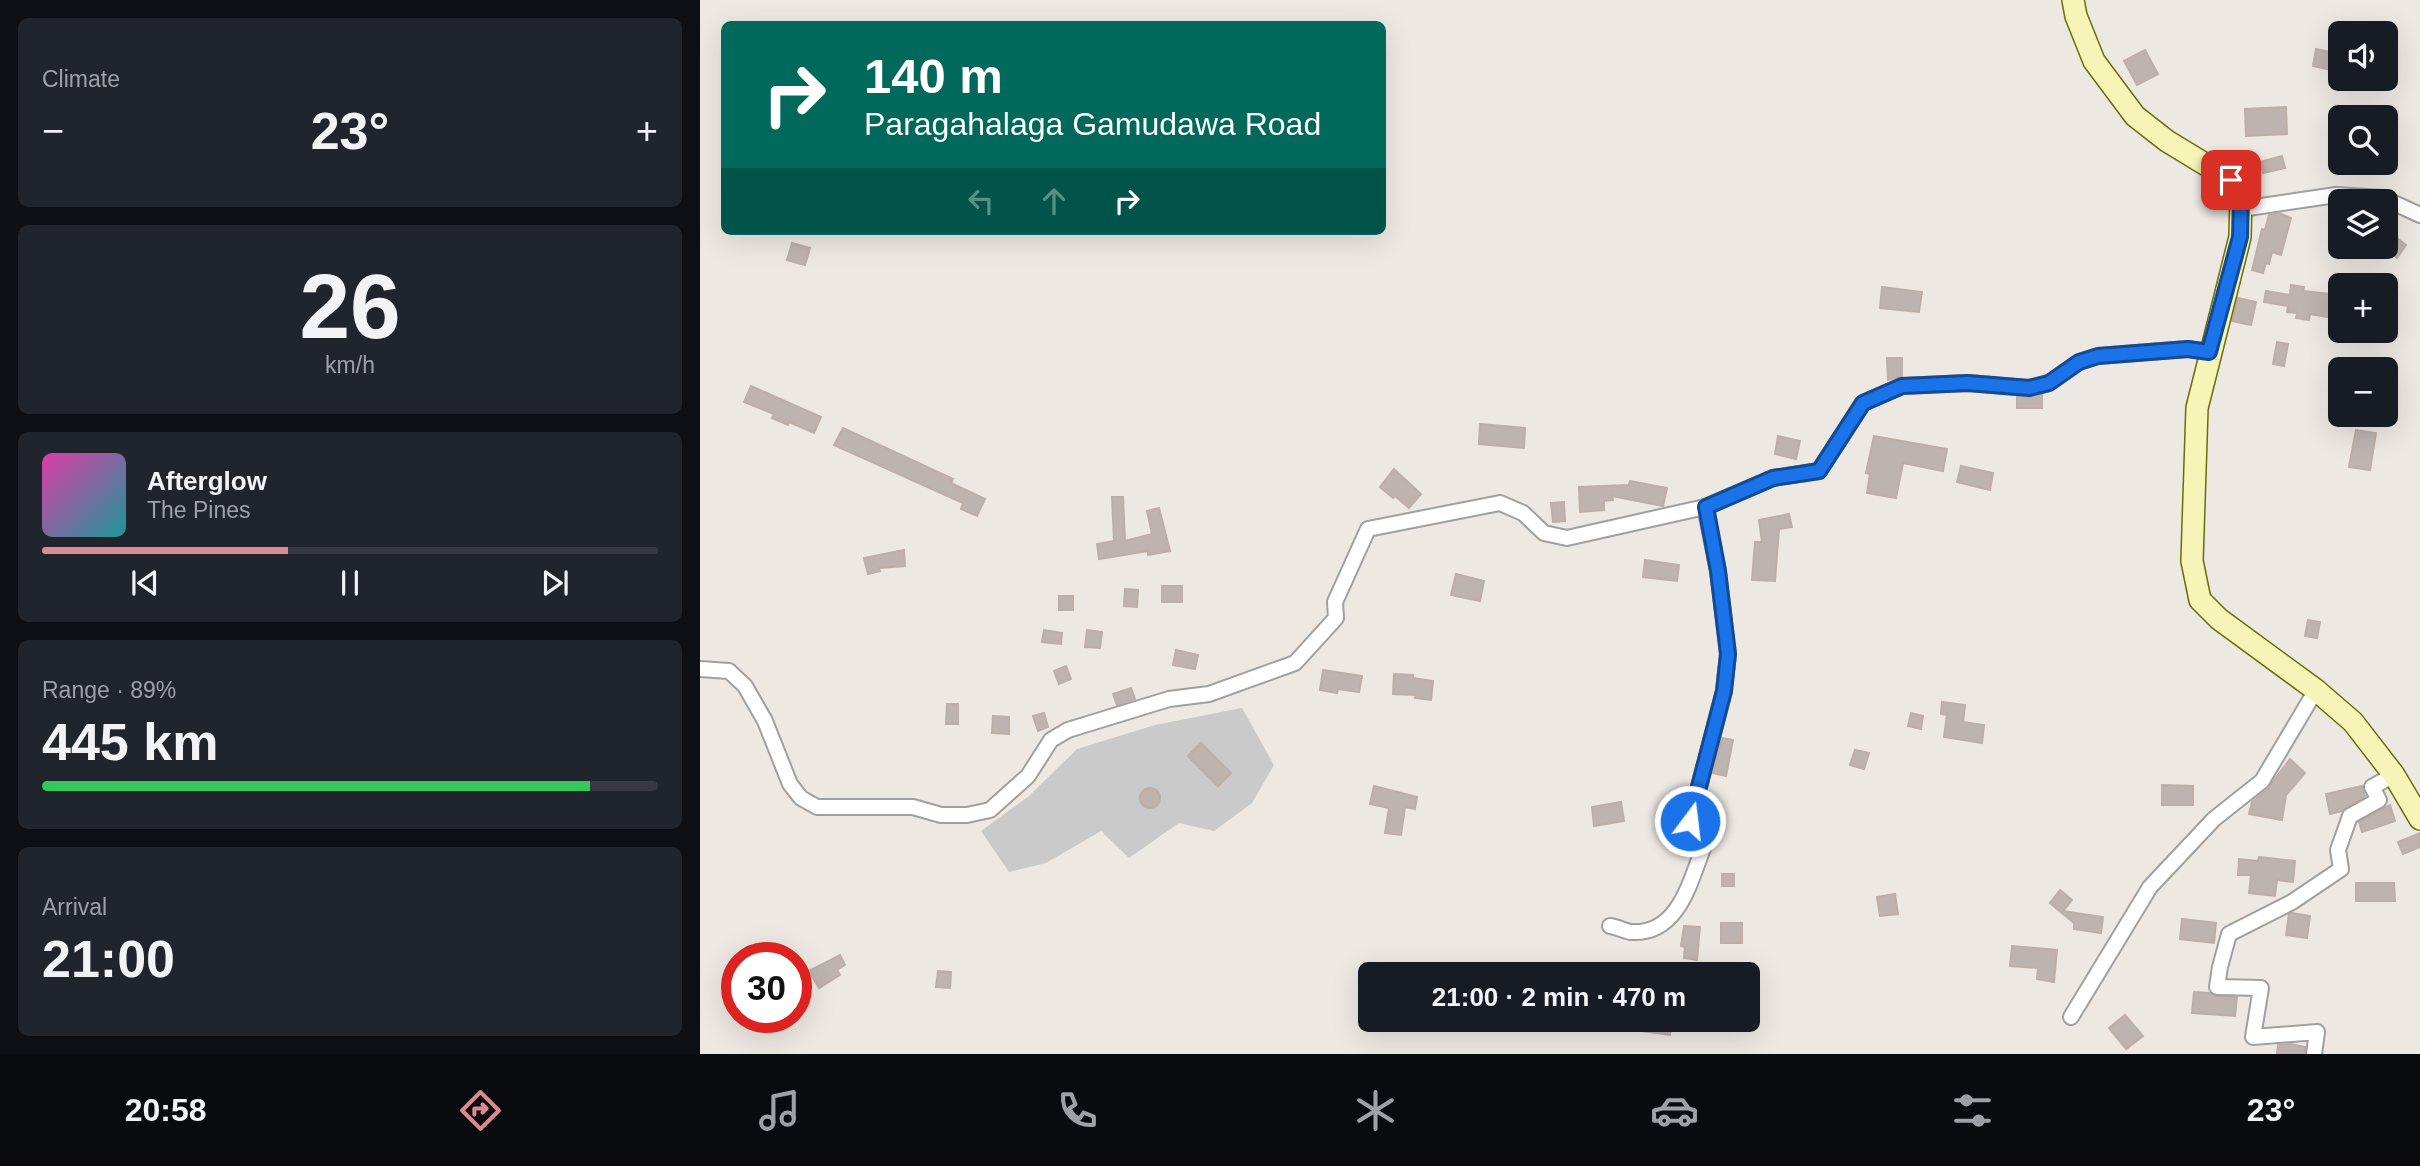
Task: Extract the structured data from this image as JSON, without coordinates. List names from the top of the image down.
{
  "page": {
    "tile": [
      "Climate",
      ["26", "km/h"],
      ["Range · 89%", "445 km"],
      ["Arrival", "21:00"]
    ],
    "map_buttons": ["+", "−"],
    "turn": ["140 m", "Paragahalaga Gamudawa Road"],
    "heat": ["−", "23°", "+"],
    "song": ["Afterglow", "The Pines"],
    "limit": "30",
    "trip": "21:00 · 2 min · 470 m",
    "tabs": ["20:58", "23°"]
  }
}
